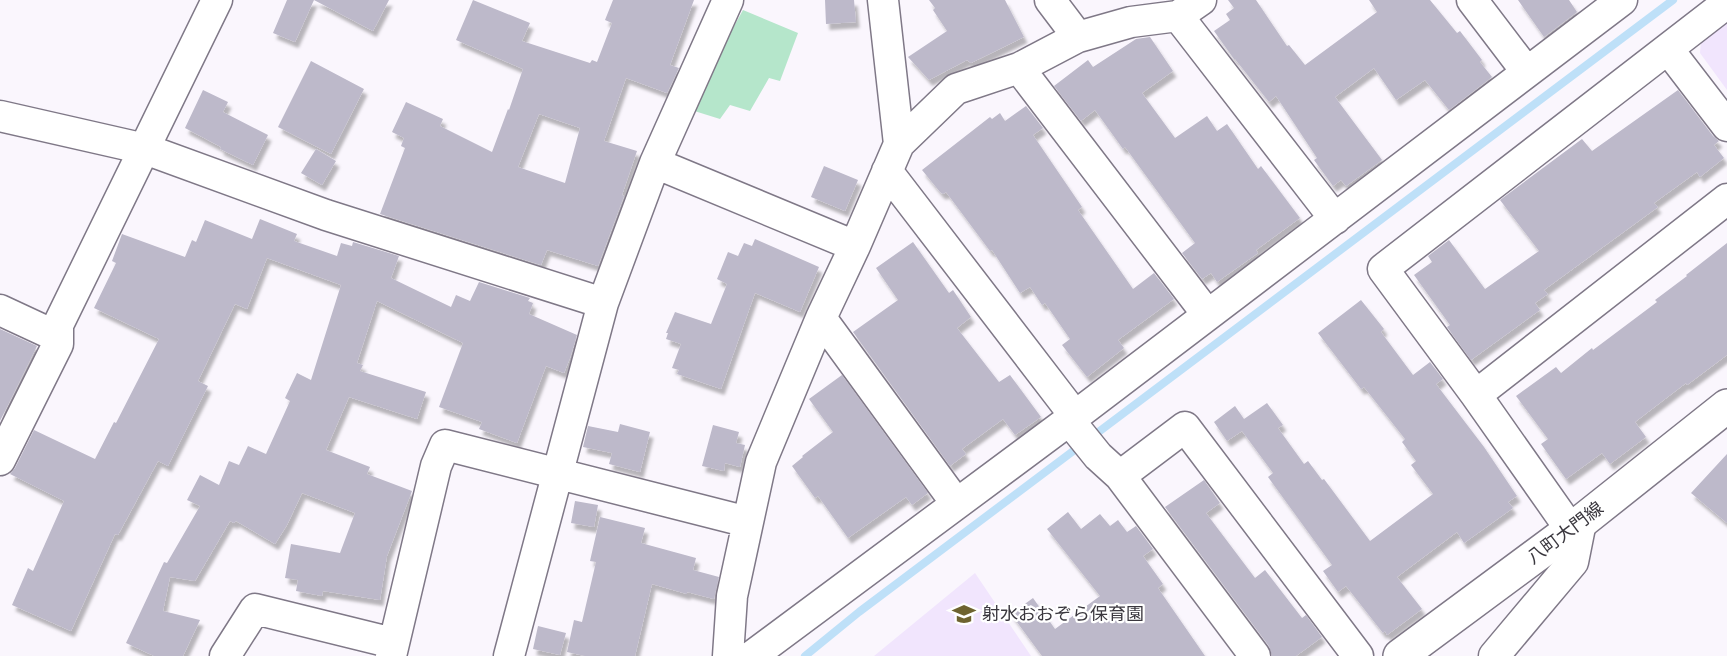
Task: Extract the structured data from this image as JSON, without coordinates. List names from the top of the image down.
{
  "streets": {
    "main road": ["八町大門線"]
  },
  "places": {
    "school or university": ["射水おおぞら保育園"]
  }
}
